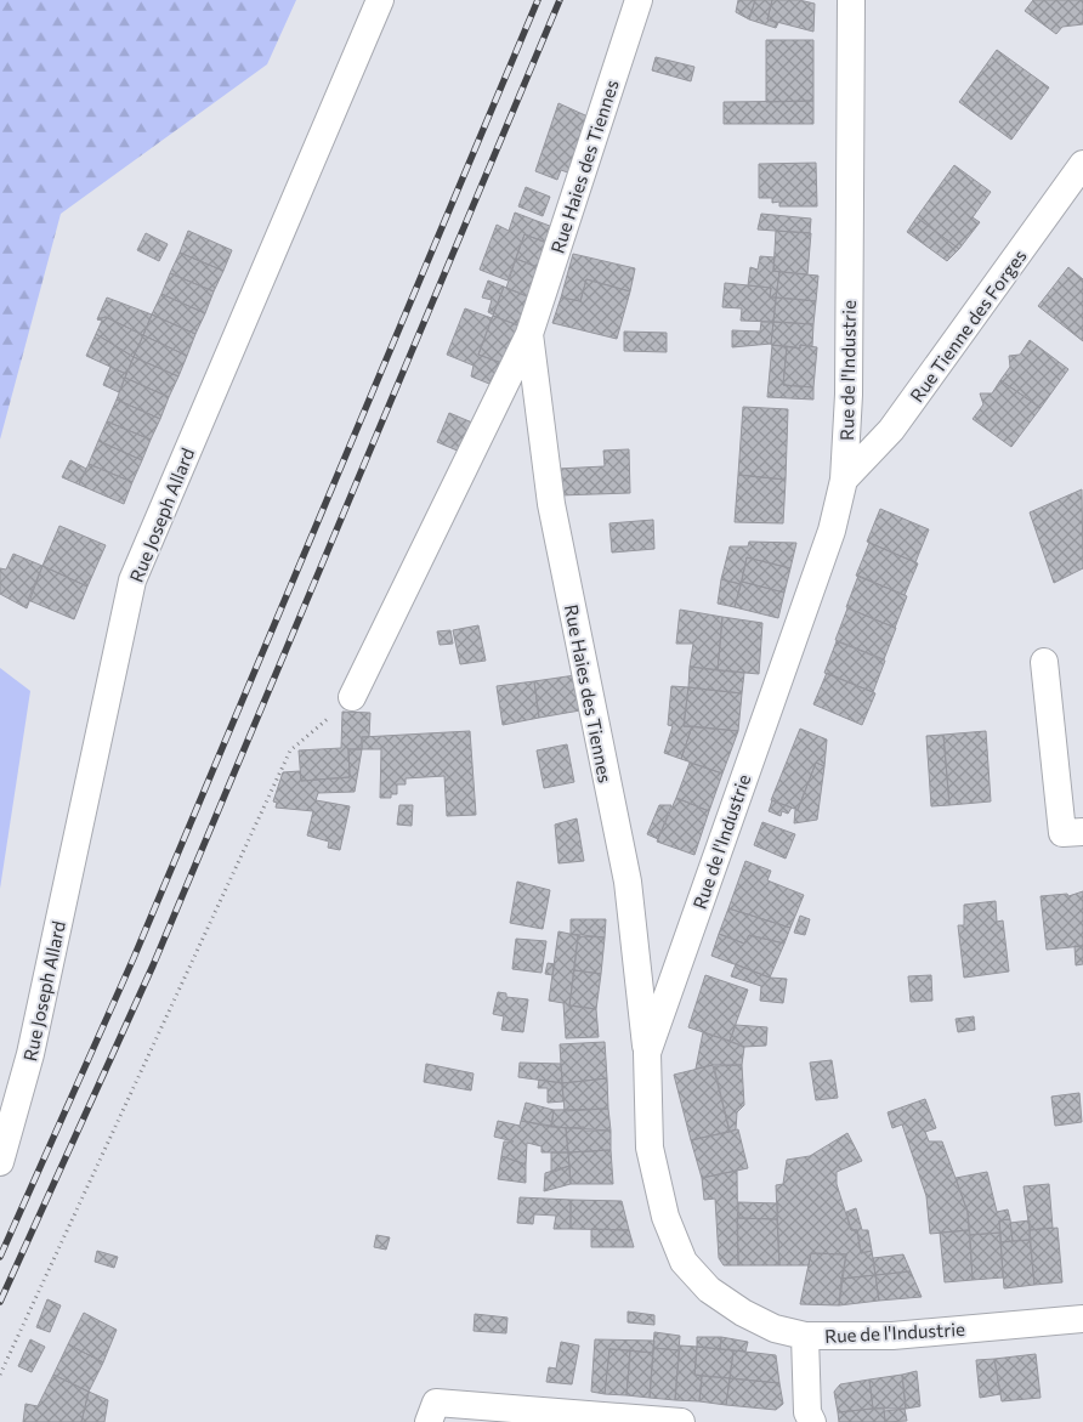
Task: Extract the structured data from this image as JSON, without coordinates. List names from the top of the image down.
{
  "streets": {
    "street": [
      "Rue Haies des Tiennes",
      "Rue Tienne des Forges",
      "Rue de l'Industrie",
      "Rue Joseph Allard"
    ]
  },
  "crossings": [
    ["Rue Haies des Tiennes", "Rue de l'Industrie"],
    ["Rue Tienne des Forges", "Rue de l'Industrie"]
  ]
}
